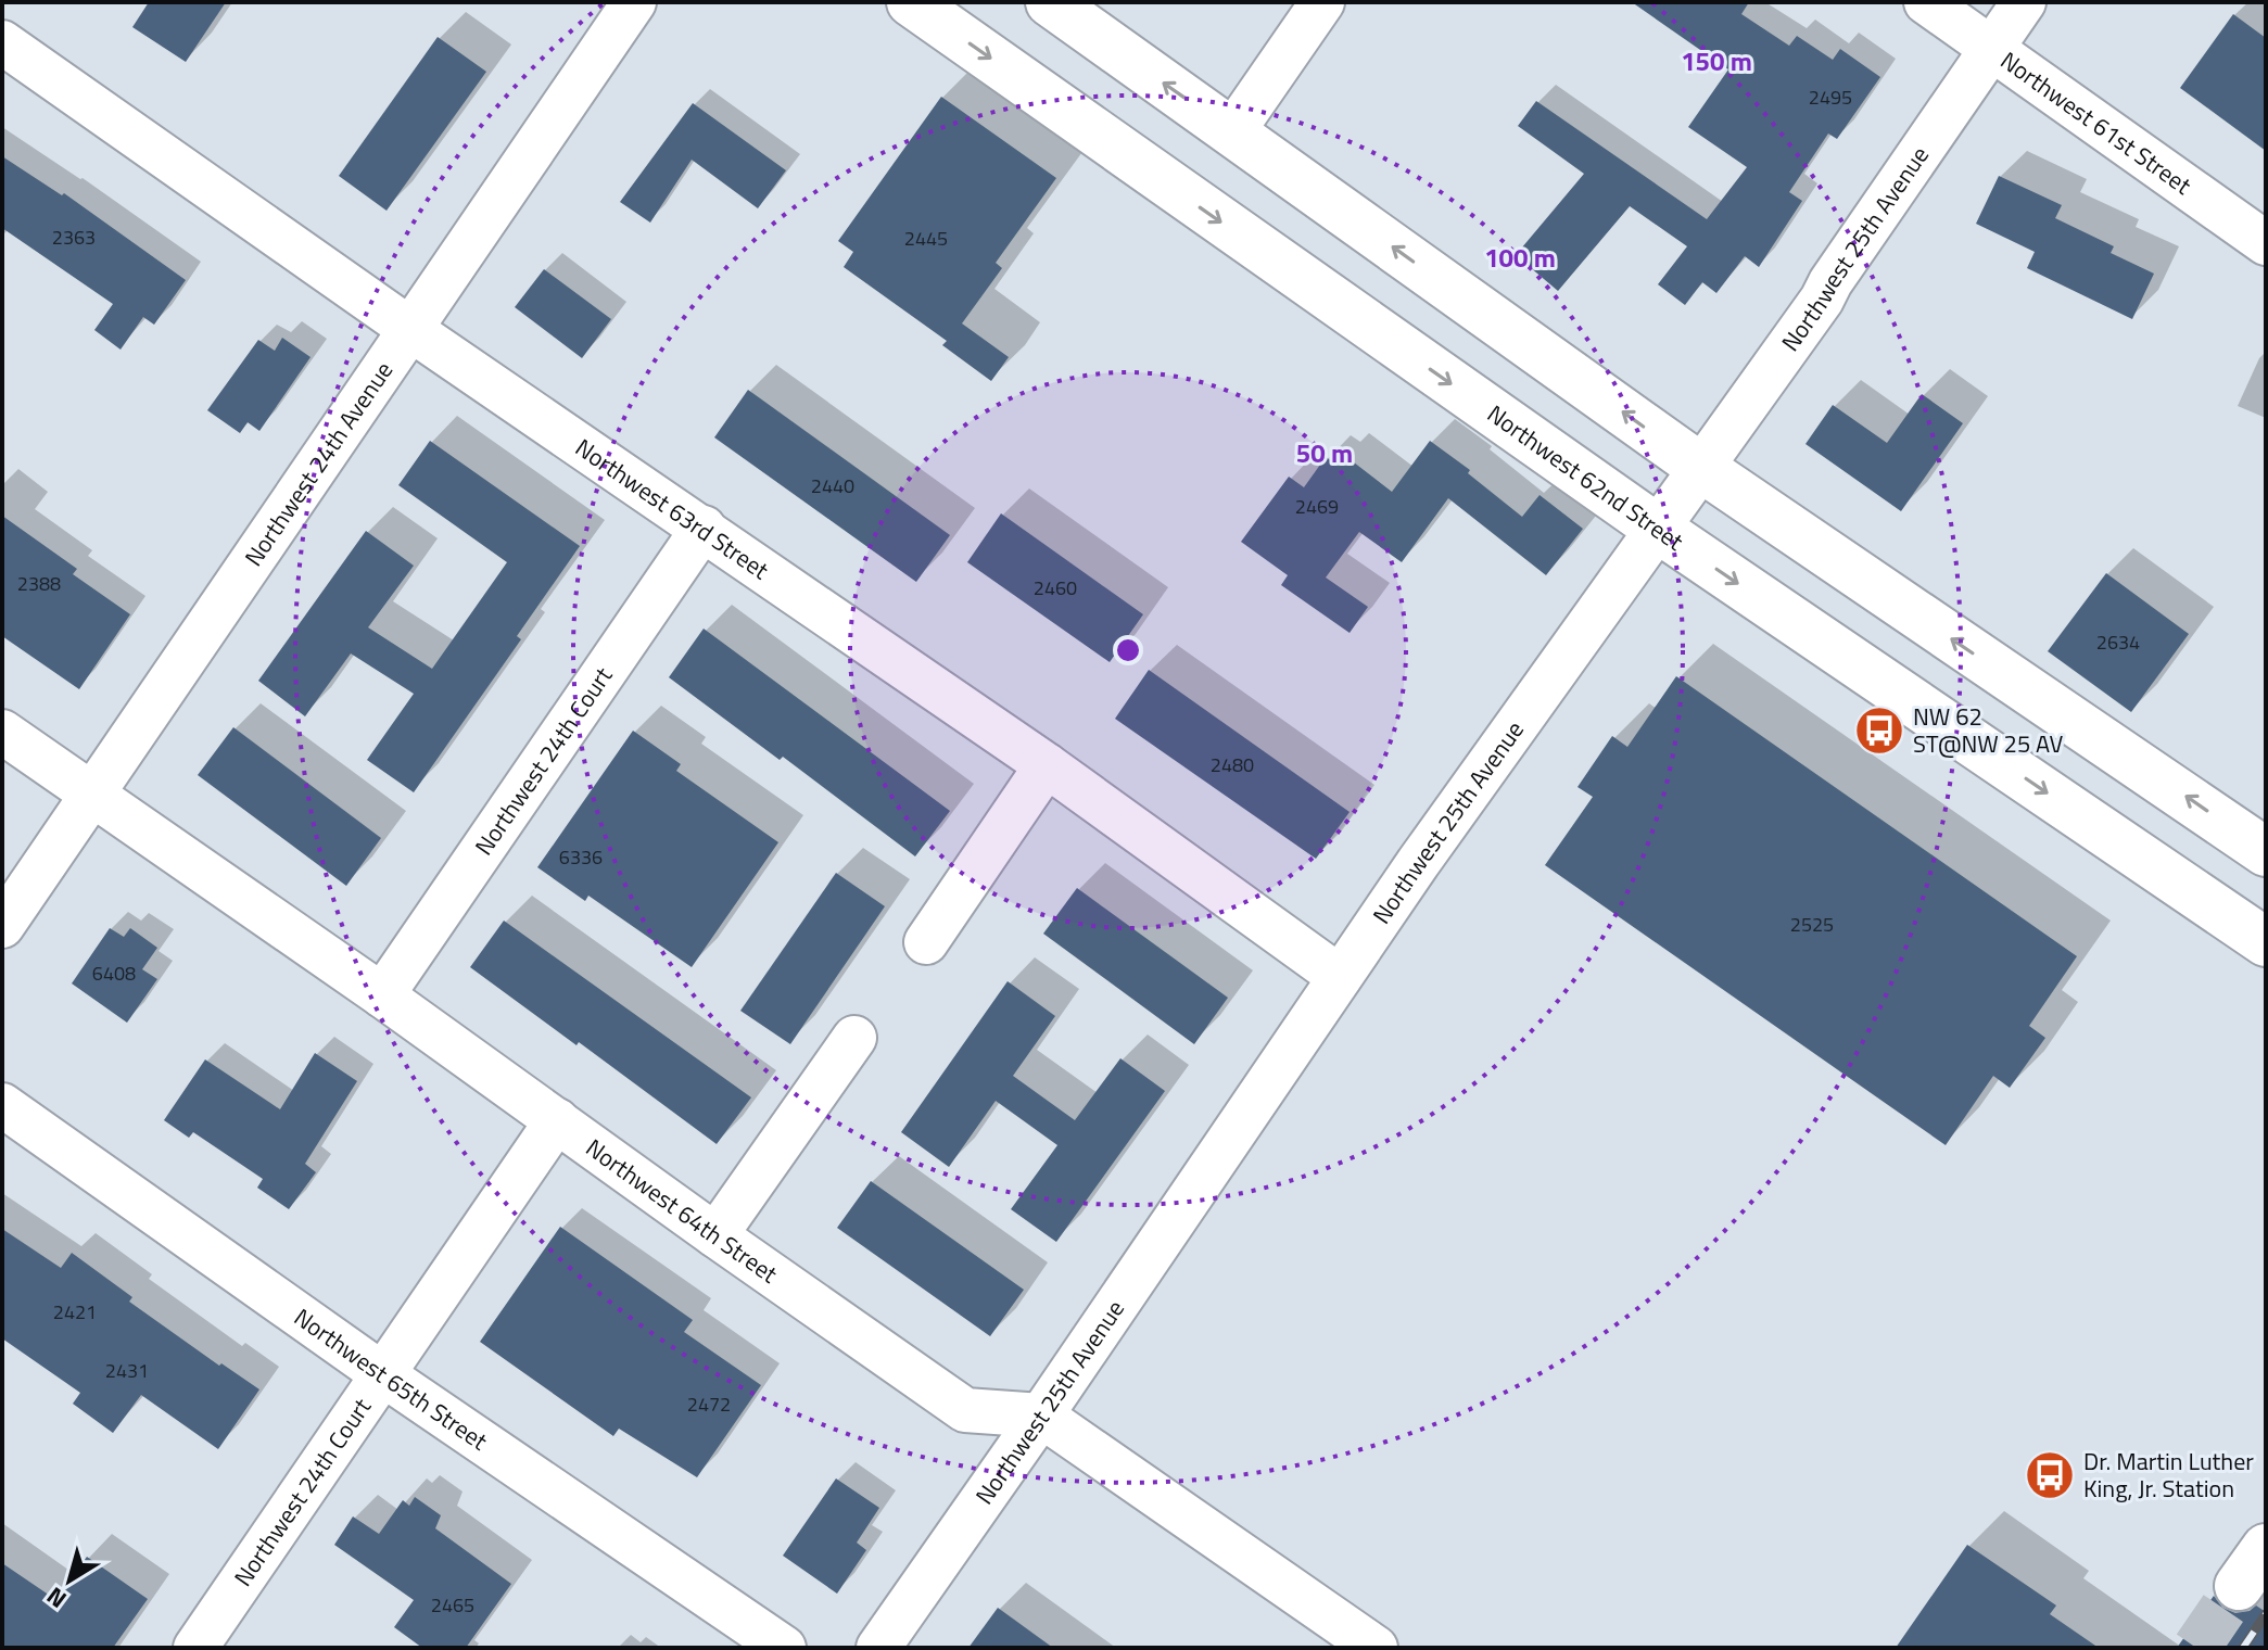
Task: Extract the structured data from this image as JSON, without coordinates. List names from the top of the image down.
{
  "streets": {
    "main road": ["Northwest 62nd Street"],
    "street": [
      "Northwest 61st Street",
      "Northwest 25th Avenue",
      "Northwest 24th Avenue",
      "Northwest 63rd Street",
      "Northwest 24th Court",
      "Northwest 64th Street",
      "Northwest 65th Street"
    ]
  },
  "crossings": [
    ["Northwest 61st Street", "Northwest 25th Avenue"],
    ["Northwest 25th Avenue", "Northwest 62nd Street"],
    ["Northwest 25th Avenue", "Northwest 63rd Street"],
    ["Northwest 25th Avenue", "Northwest 64th Street"],
    ["Northwest 24th Avenue", "Northwest 63rd Street"],
    ["Northwest 24th Avenue", "Northwest 64th Street"],
    ["Northwest 63rd Street", "Northwest 24th Court"],
    ["Northwest 24th Court", "Northwest 64th Street"],
    ["Northwest 24th Court", "Northwest 65th Street"]
  ],
  "places": {
    "bus stop": ["NW 62 ST@NW 25 AV", "Dr. Martin Luther King, Jr. Station"]
  },
  "house_numbers": [
    "2495",
    "2363",
    "2445",
    "2440",
    "2469",
    "2388",
    "2460",
    "2634",
    "2480",
    "6336",
    "2525",
    "6408",
    "2421",
    "2431",
    "2472",
    "2465"
  ],
  "north": "bottom left",
  "rings": ["150 m", "100 m", "50 m"]
}
